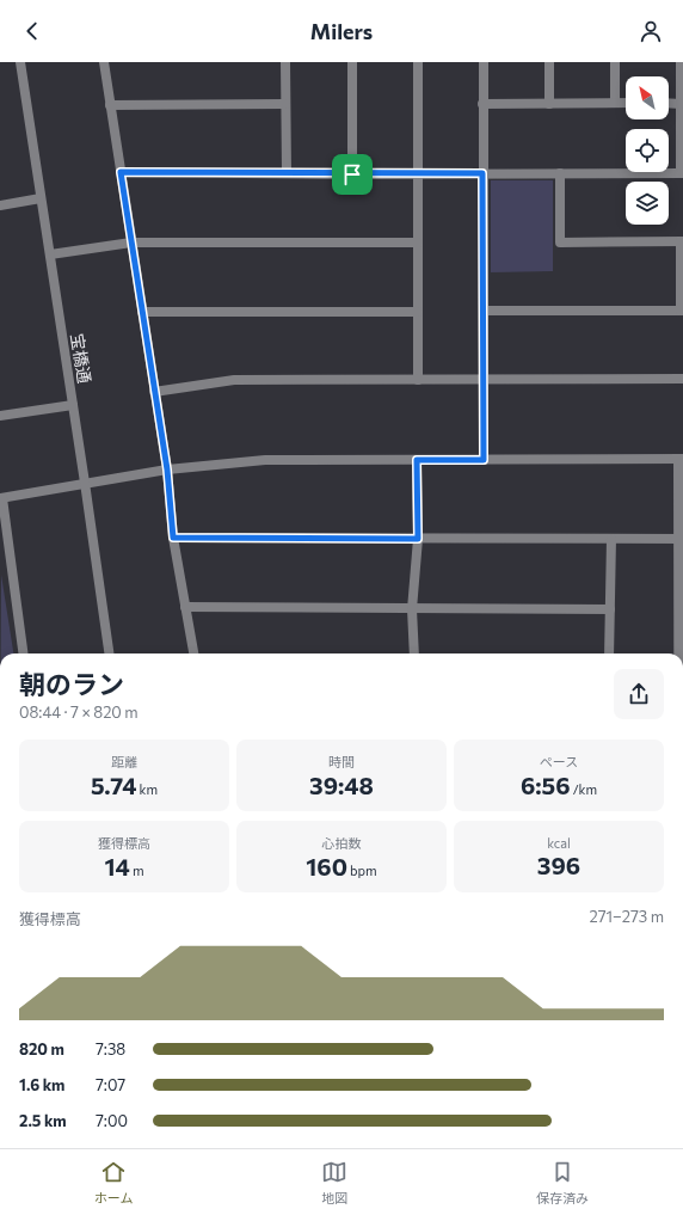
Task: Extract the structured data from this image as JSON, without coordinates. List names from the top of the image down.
{
  "streets": {
    "street": ["宝橋通"]
  },
  "north": "top left",
  "page": {
    "header": "Milers",
    "heading": ["朝のラン", "08:44 · 7 × 820 m"],
    "stats": [
      ["距離", "5.74 km"],
      ["時間", "39:48"],
      ["ペース", "6:56 /km"],
      ["獲得標高", "14 m"],
      ["心拍数", "160 bpm"],
      ["kcal", "396"]
    ],
    "chart": ["獲得標高", "271–273 m"],
    "list": [
      {
        "name": "820 m",
        "note": "7:38"
      },
      {
        "name": "1.6 km",
        "note": "7:07"
      },
      {
        "name": "2.5 km",
        "note": "7:00"
      }
    ],
    "tabs": ["ホーム", "地図", "保存済み"]
  }
}
